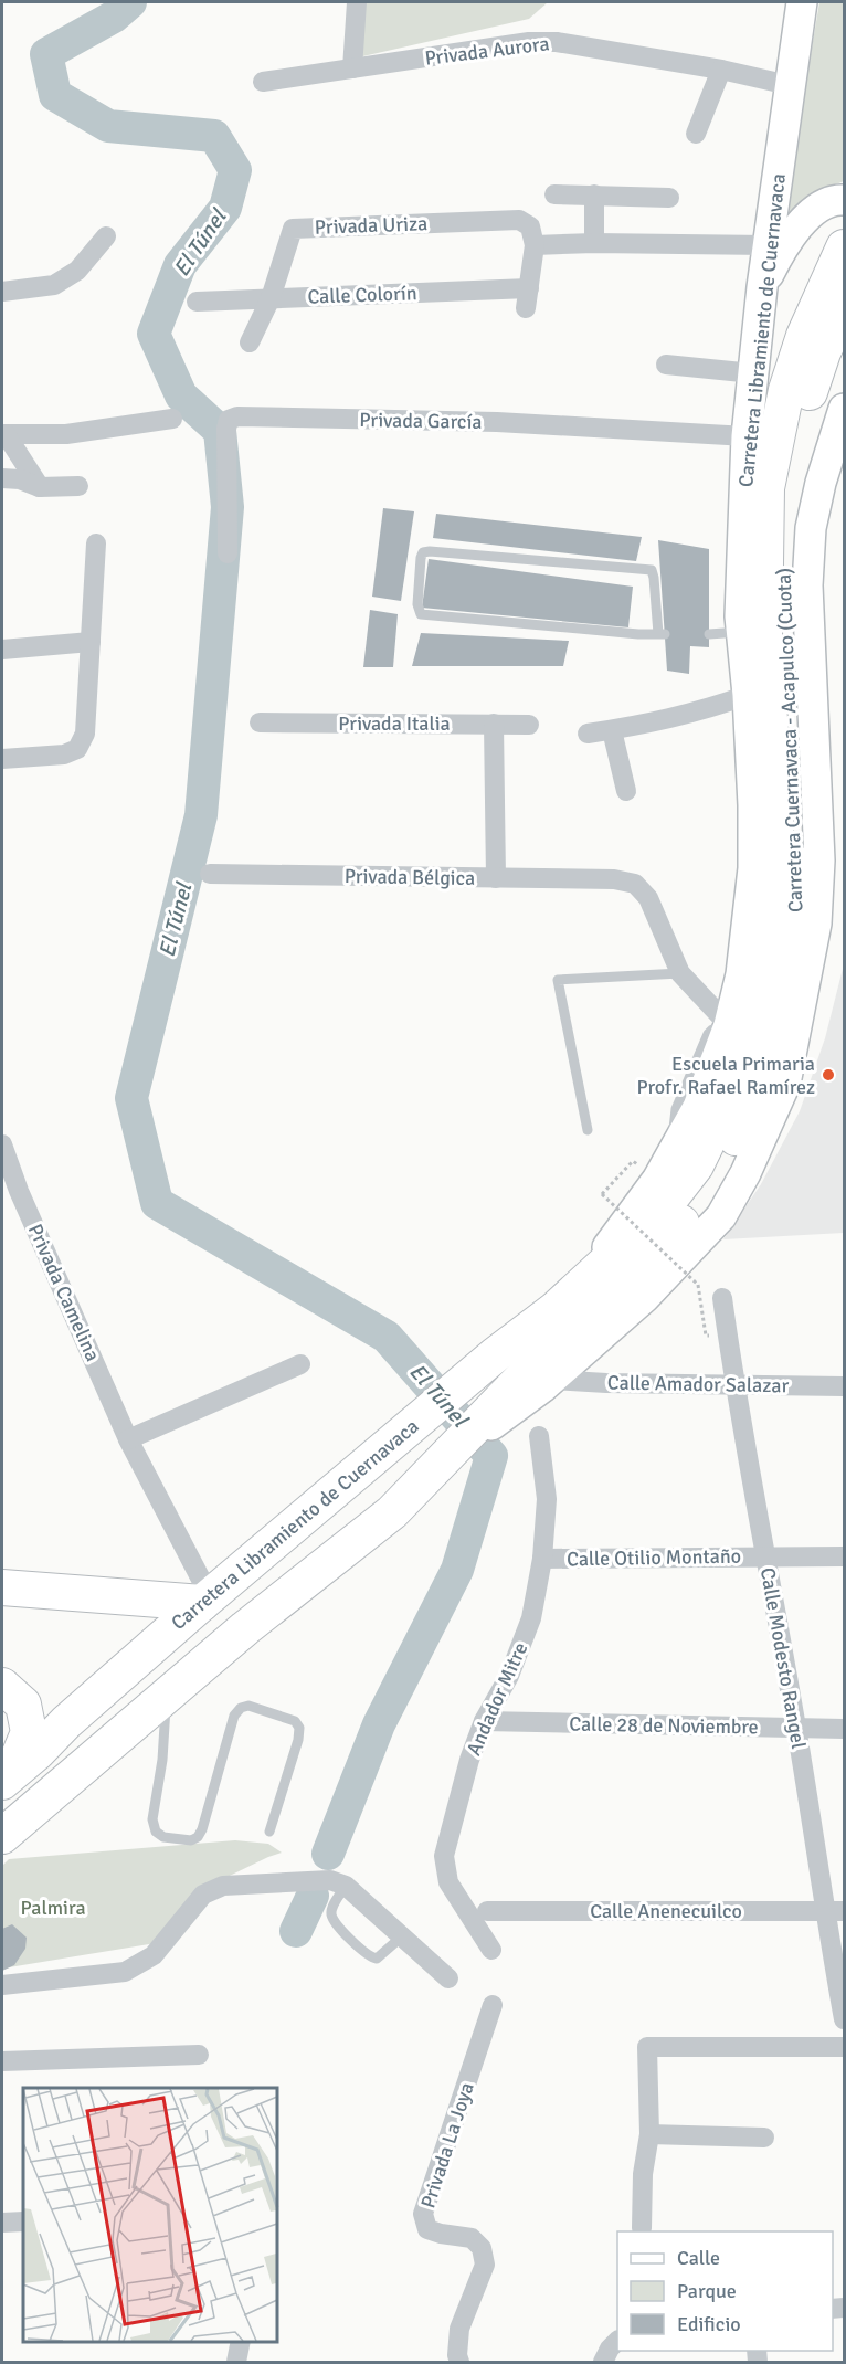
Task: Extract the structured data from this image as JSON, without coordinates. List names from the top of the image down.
{
  "streets": {
    "highway": ["Carretera Libramiento de Cuernavaca", "Carretera Cuernavaca - Acapulco (Cuota)"],
    "street": [
      "Privada Aurora",
      "Privada Uriza",
      "Calle Colorín",
      "Privada García",
      "Privada Italia",
      "Privada Bélgica",
      "Privada Camelina",
      "Calle Amador Salazar",
      "Calle Otilio Montaño",
      "Calle Modesto Rangel",
      "Andador Mitre",
      "Calle 28 de Noviembre",
      "Calle Anenecuilco",
      "Privada La Joya"
    ]
  },
  "crossings": [
    ["Privada Aurora", "Carretera Libramiento de Cuernavaca"],
    ["Privada Uriza", "Calle Colorín"],
    ["Privada Uriza", "Carretera Libramiento de Cuernavaca"],
    ["Carretera Libramiento de Cuernavaca", "Privada García"],
    ["Carretera Libramiento de Cuernavaca", "Carretera Cuernavaca - Acapulco (Cuota)"],
    ["Carretera Libramiento de Cuernavaca", "Privada Camelina"],
    ["Privada Italia", "Privada Bélgica"],
    ["Carretera Cuernavaca - Acapulco (Cuota)", "Calle Amador Salazar"],
    ["Calle Amador Salazar", "Calle Modesto Rangel"],
    ["Calle Otilio Montaño", "Calle Modesto Rangel"],
    ["Calle Otilio Montaño", "Andador Mitre"],
    ["Calle Modesto Rangel", "Calle 28 de Noviembre"],
    ["Calle Modesto Rangel", "Calle Anenecuilco"],
    ["Andador Mitre", "Calle 28 de Noviembre"]
  ],
  "water": ["El Túnel"],
  "parks": ["Palmira"],
  "places": ["Escuela Primaria Profr. Rafael Ramírez"],
  "legend": ["Calle", "Parque", "Edificio"]
}
